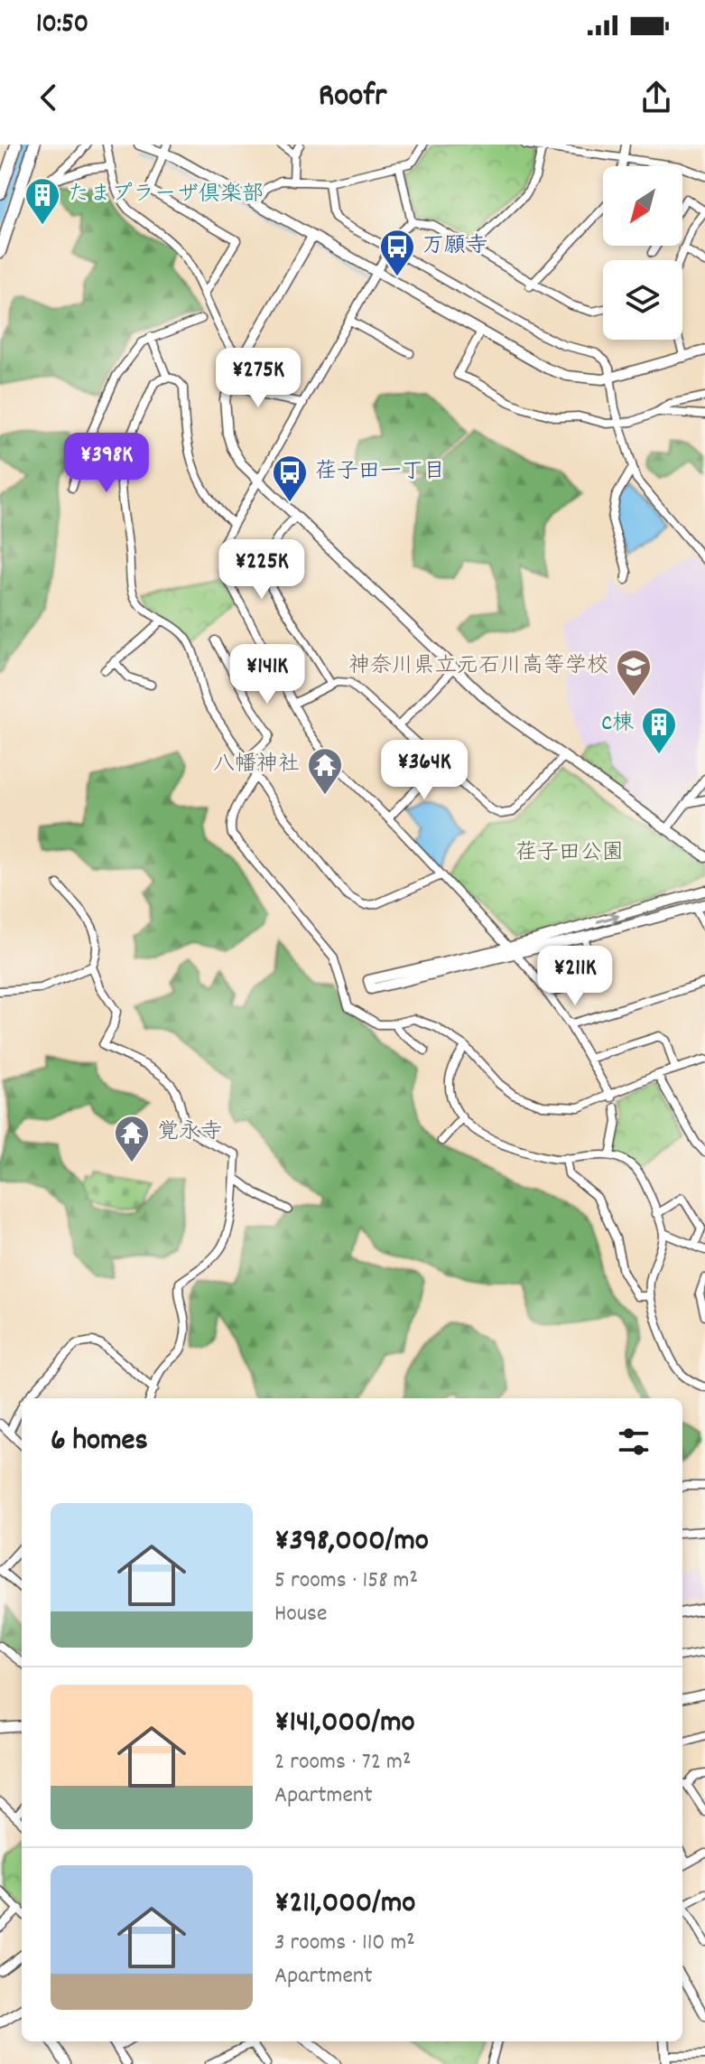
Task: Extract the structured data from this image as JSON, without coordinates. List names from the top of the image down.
{
  "parks": ["荏子田公園"],
  "places": {
    "building": ["たまプラーザ倶楽部", "C棟"],
    "bus stop": ["万願寺", "荏子田一丁目"],
    "school or university": ["神奈川県立元石川高等学校"],
    "temple": ["八幡神社", "覚永寺"]
  },
  "north": "bottom left",
  "page": {
    "status": "10:50",
    "header": "Roofr",
    "price": [
      "¥275K",
      "¥398K",
      "¥225K",
      "¥141K",
      "¥364K",
      "¥211K"
    ],
    "heading": "6 homes",
    "list": [
      {
        "name": "¥398,000/mo",
        "note": "5 rooms · 158 m² · House"
      },
      {
        "name": "¥141,000/mo",
        "note": "2 rooms · 72 m² · Apartment"
      },
      {
        "name": "¥211,000/mo",
        "note": "3 rooms · 110 m² · Apartment"
      }
    ]
  }
}
